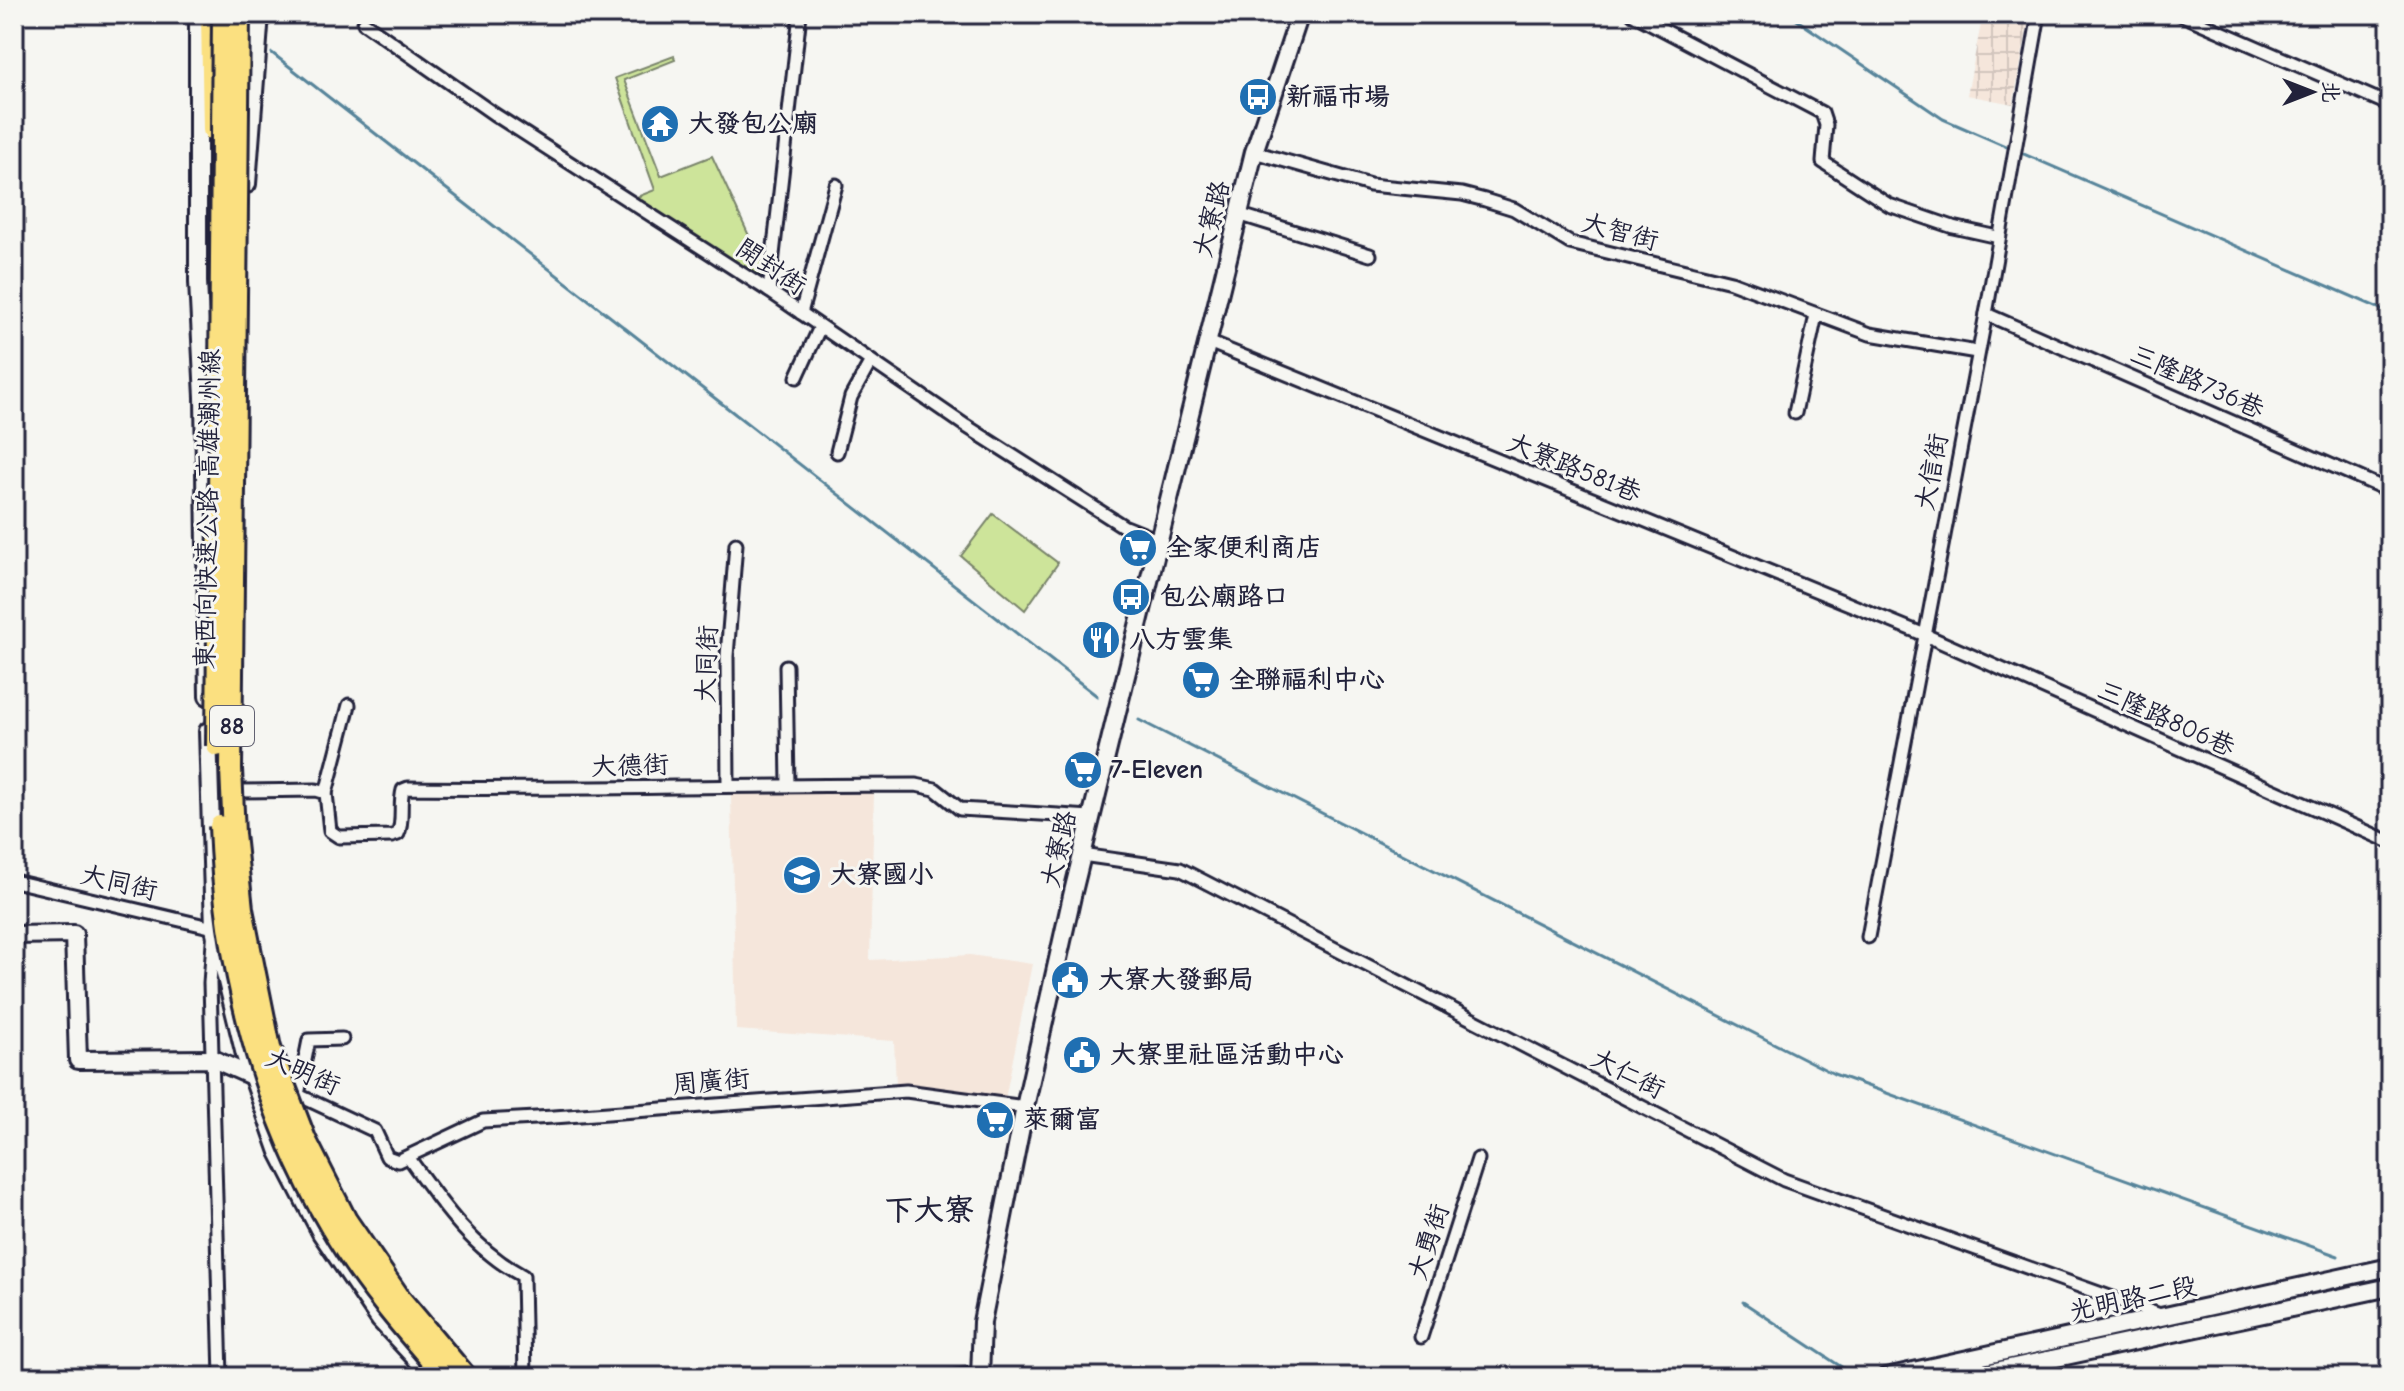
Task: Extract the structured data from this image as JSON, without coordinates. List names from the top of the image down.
{
  "streets": {
    "highway": ["東西向快速公路 高雄潮州線", "88"],
    "main road": ["大寮路", "大明街", "光明路二段"],
    "street": [
      "大智街",
      "開封街",
      "三隆路736巷",
      "大寮路581巷",
      "大信街",
      "大同街",
      "三隆路806巷",
      "大德街",
      "大仁街",
      "周廣街",
      "大勇街"
    ]
  },
  "crossings": [
    ["大寮路", "大智街"],
    ["大寮路", "開封街"],
    ["大寮路", "大寮路581巷"],
    ["大寮路", "大德街"],
    ["大寮路", "大仁街"],
    ["大寮路", "周廣街"],
    ["大智街", "大信街"],
    ["三隆路736巷", "大信街"],
    ["大寮路581巷", "大信街"],
    ["大寮路581巷", "三隆路806巷"],
    ["大信街", "三隆路806巷"],
    ["大同街", "大德街"],
    ["大明街", "周廣街"],
    ["大仁街", "光明路二段"]
  ],
  "districts": ["下大寮"],
  "places": {
    "bus stop": ["新福市場", "包公廟路口"],
    "temple": ["大發包公廟"],
    "supermarket": [
      "全家便利商店",
      "全聯福利中心",
      "7-Eleven",
      "萊爾富"
    ],
    "restaurant": ["八方雲集"],
    "school or university": ["大寮國小"],
    "public building": ["大寮大發郵局", "大寮里社區活動中心"]
  },
  "north": "right"
}
